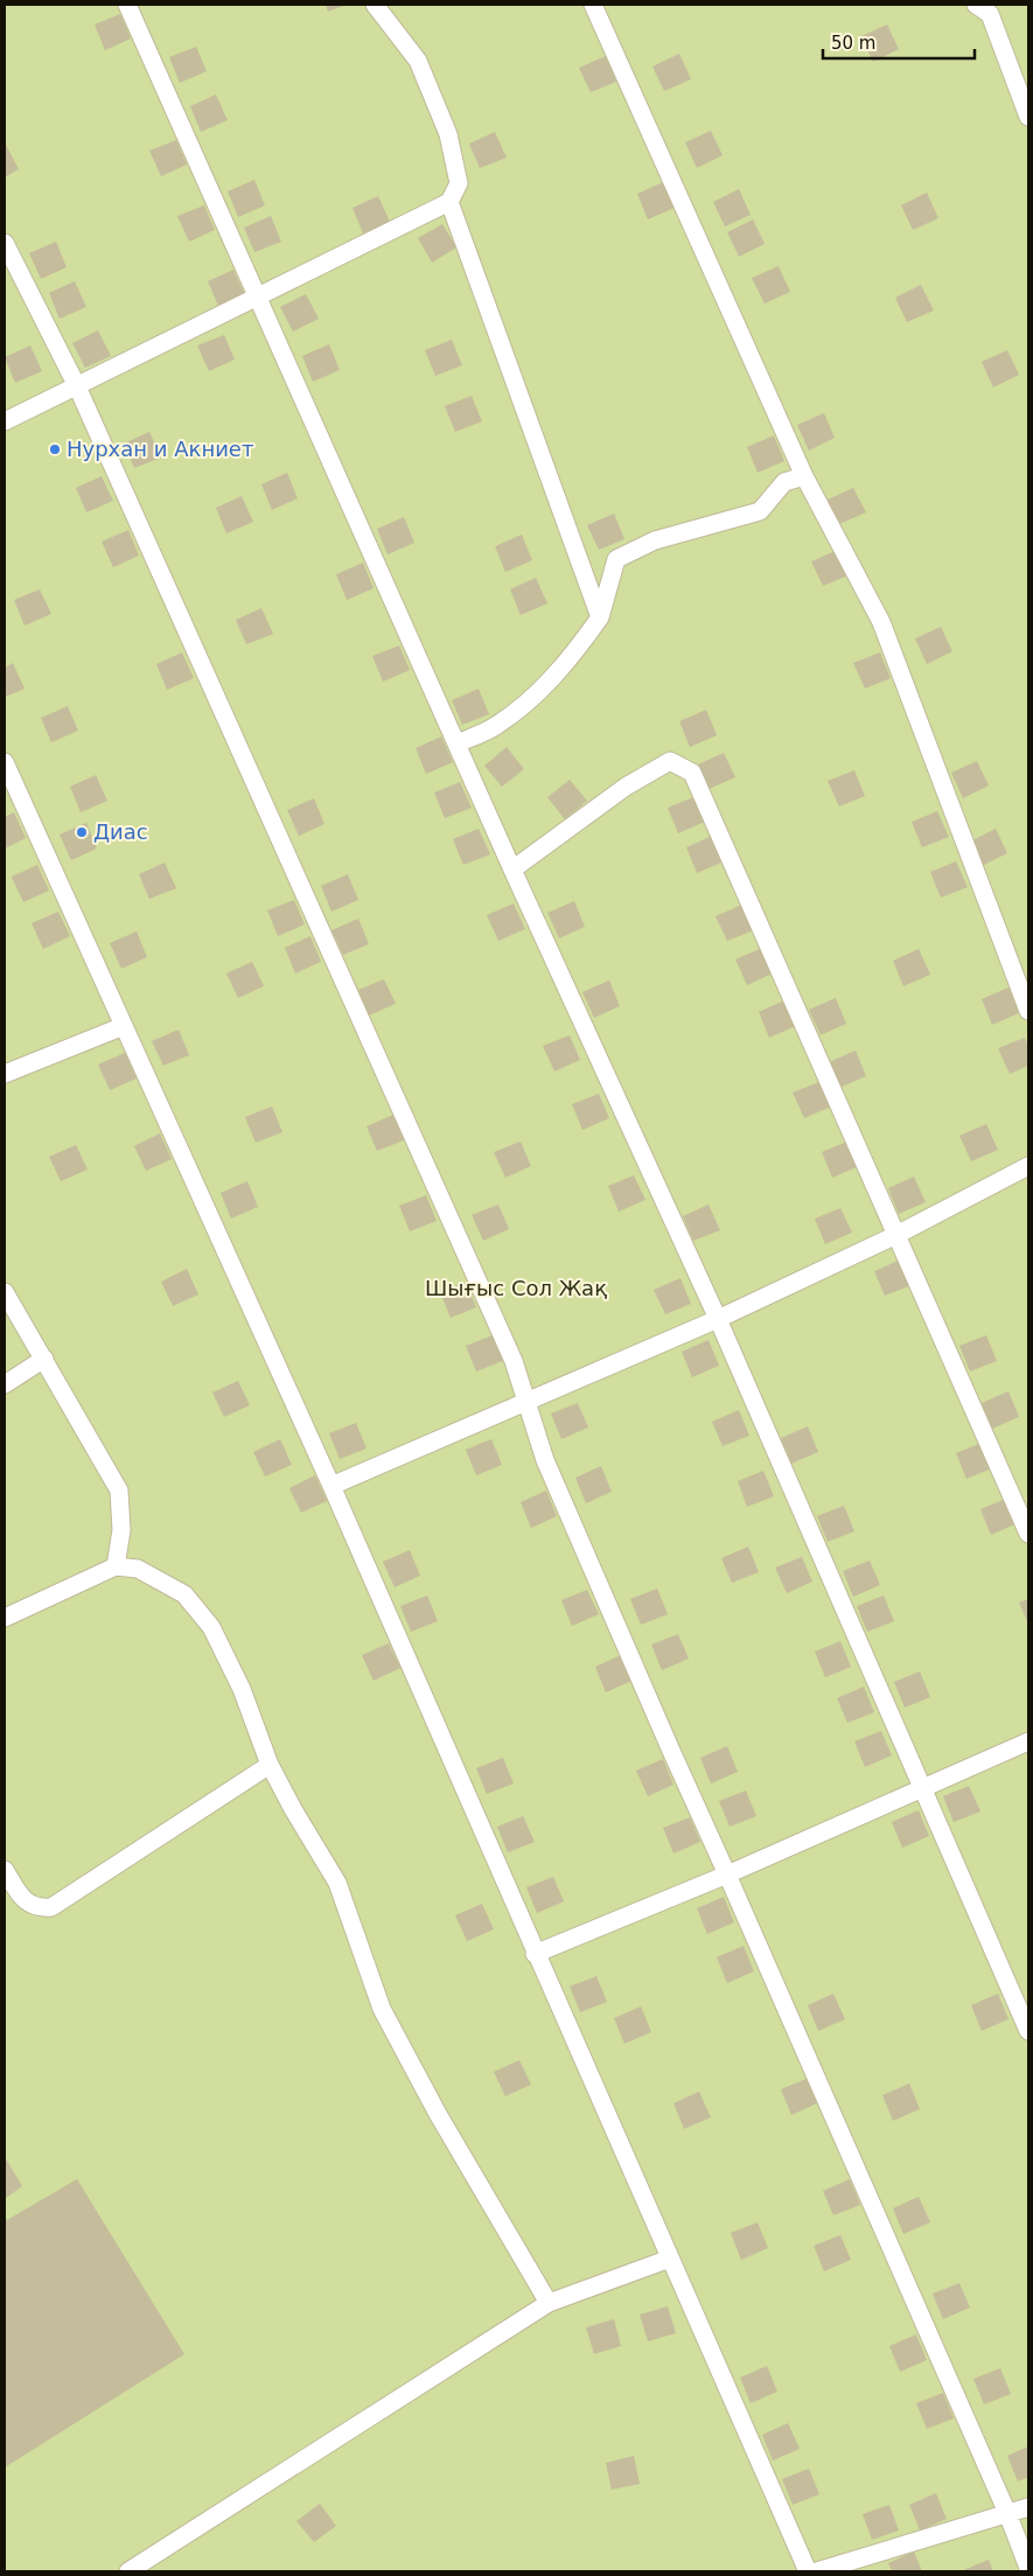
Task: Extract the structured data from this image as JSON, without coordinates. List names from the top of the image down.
{
  "parks": ["Шығыс Сол Жақ"],
  "places": ["Нурхан и Акниет", "Диас"],
  "scale_bar": "50 m"
}
